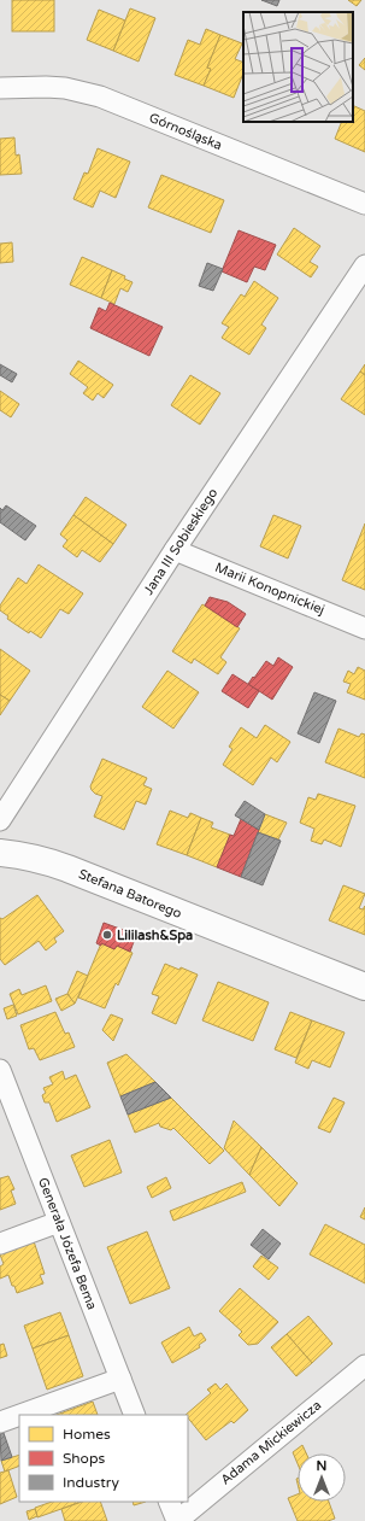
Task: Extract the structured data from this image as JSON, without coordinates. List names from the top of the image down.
{
  "streets": {
    "street": [
      "Górnośląska",
      "Jana III Sobieskiego",
      "Marii Konopnickiej",
      "Stefana Batorego",
      "Generała Józefa Bema",
      "Adama Mickiewicza"
    ]
  },
  "crossings": [
    ["Jana III Sobieskiego", "Marii Konopnickiej"]
  ],
  "places": ["Lililash&Spa"],
  "legend": ["Homes", "Shops", "Industry"],
  "north": "top"
}
